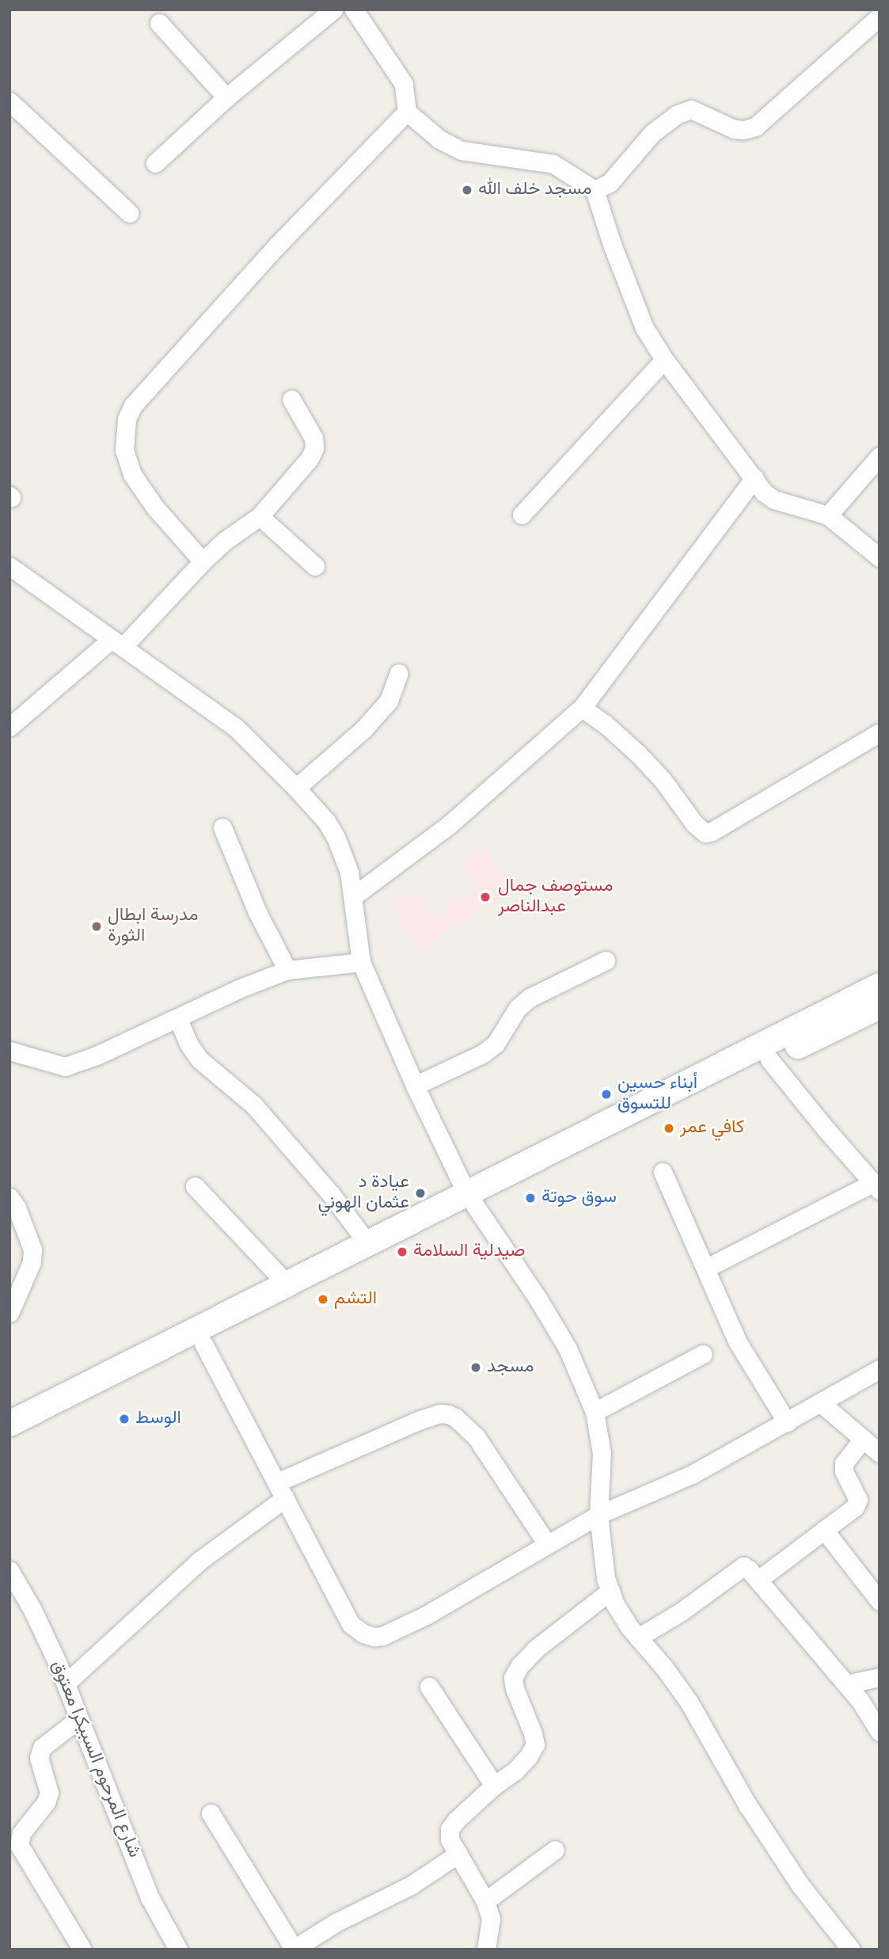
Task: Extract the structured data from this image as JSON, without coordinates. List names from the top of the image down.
{
  "streets": {
    "street": ["شارع المرحوم السبيكرا معتوق"]
  },
  "places": [
    "مسجد خلف الله",
    "مستوصف جمال عبدالناصر",
    "مدرسة ابطال الثورة",
    "أبناء حسين للتسوق",
    "كافي عمر",
    "عيادة د عثمان الهوني",
    "سوق حوتة",
    "صيدلية السلامة",
    "التشم",
    "مسجد",
    "الوسط"
  ]
}
